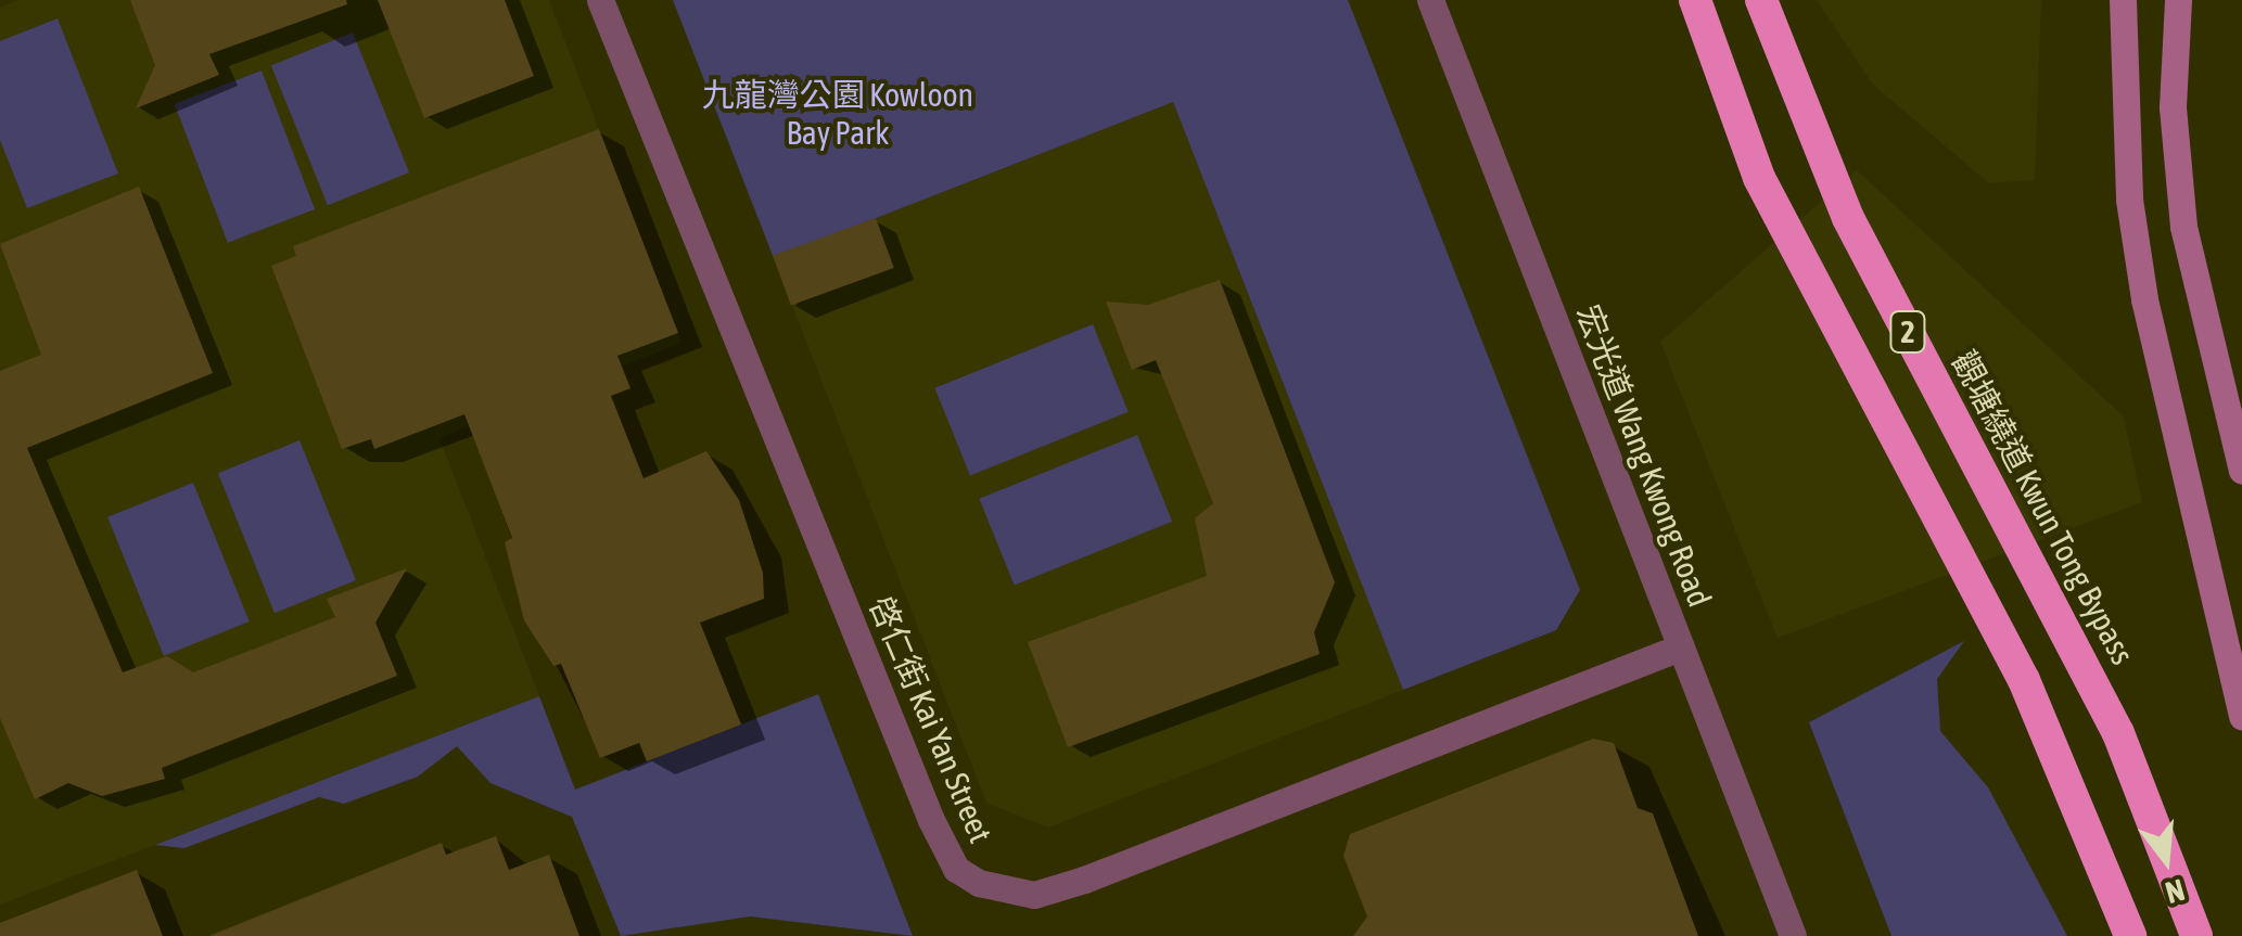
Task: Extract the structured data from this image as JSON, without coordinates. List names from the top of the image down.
{
  "streets": {
    "highway": ["2", "觀塘繞道 Kwun Tong Bypass"],
    "street": ["宏光道 Wang Kwong Road", "啓仁街 Kai Yan Street"]
  },
  "crossings": [
    ["宏光道 Wang Kwong Road", "啓仁街 Kai Yan Street"]
  ],
  "parks": ["九龍灣公園 Kowloon Bay Park"],
  "north": "bottom"
}
